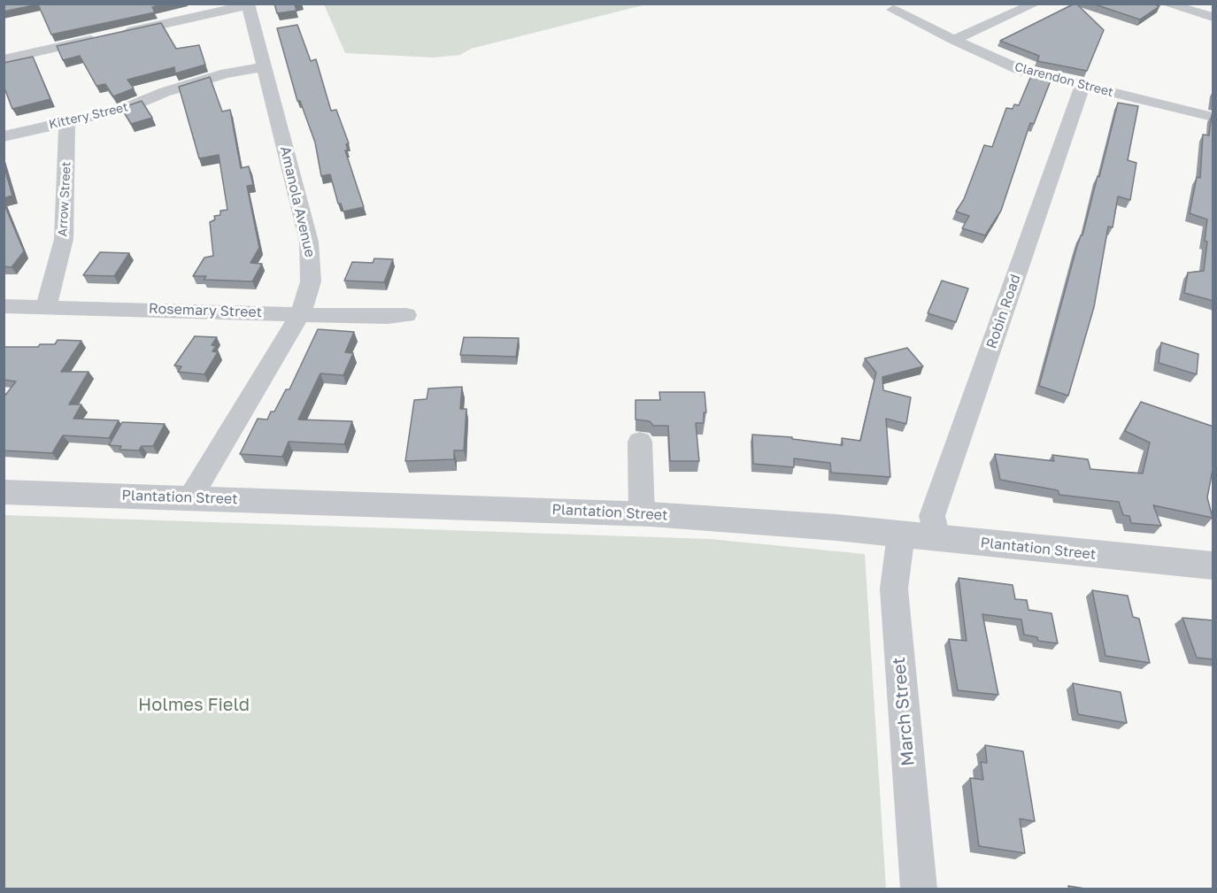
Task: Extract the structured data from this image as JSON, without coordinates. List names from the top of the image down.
{
  "streets": {
    "street": [
      "Clarendon Street",
      "Kittery Street",
      "Arrow Street",
      "Amanola Avenue",
      "Rosemary Street",
      "Robin Road",
      "Plantation Street",
      "March Street"
    ]
  },
  "crossings": [
    ["Clarendon Street", "Robin Road"],
    ["Kittery Street", "Arrow Street"],
    ["Kittery Street", "Amanola Avenue"],
    ["Arrow Street", "Rosemary Street"],
    ["Amanola Avenue", "Rosemary Street"],
    ["Amanola Avenue", "Plantation Street"],
    ["Robin Road", "Plantation Street"],
    ["Plantation Street", "March Street"]
  ],
  "parks": ["Holmes Field"]
}
